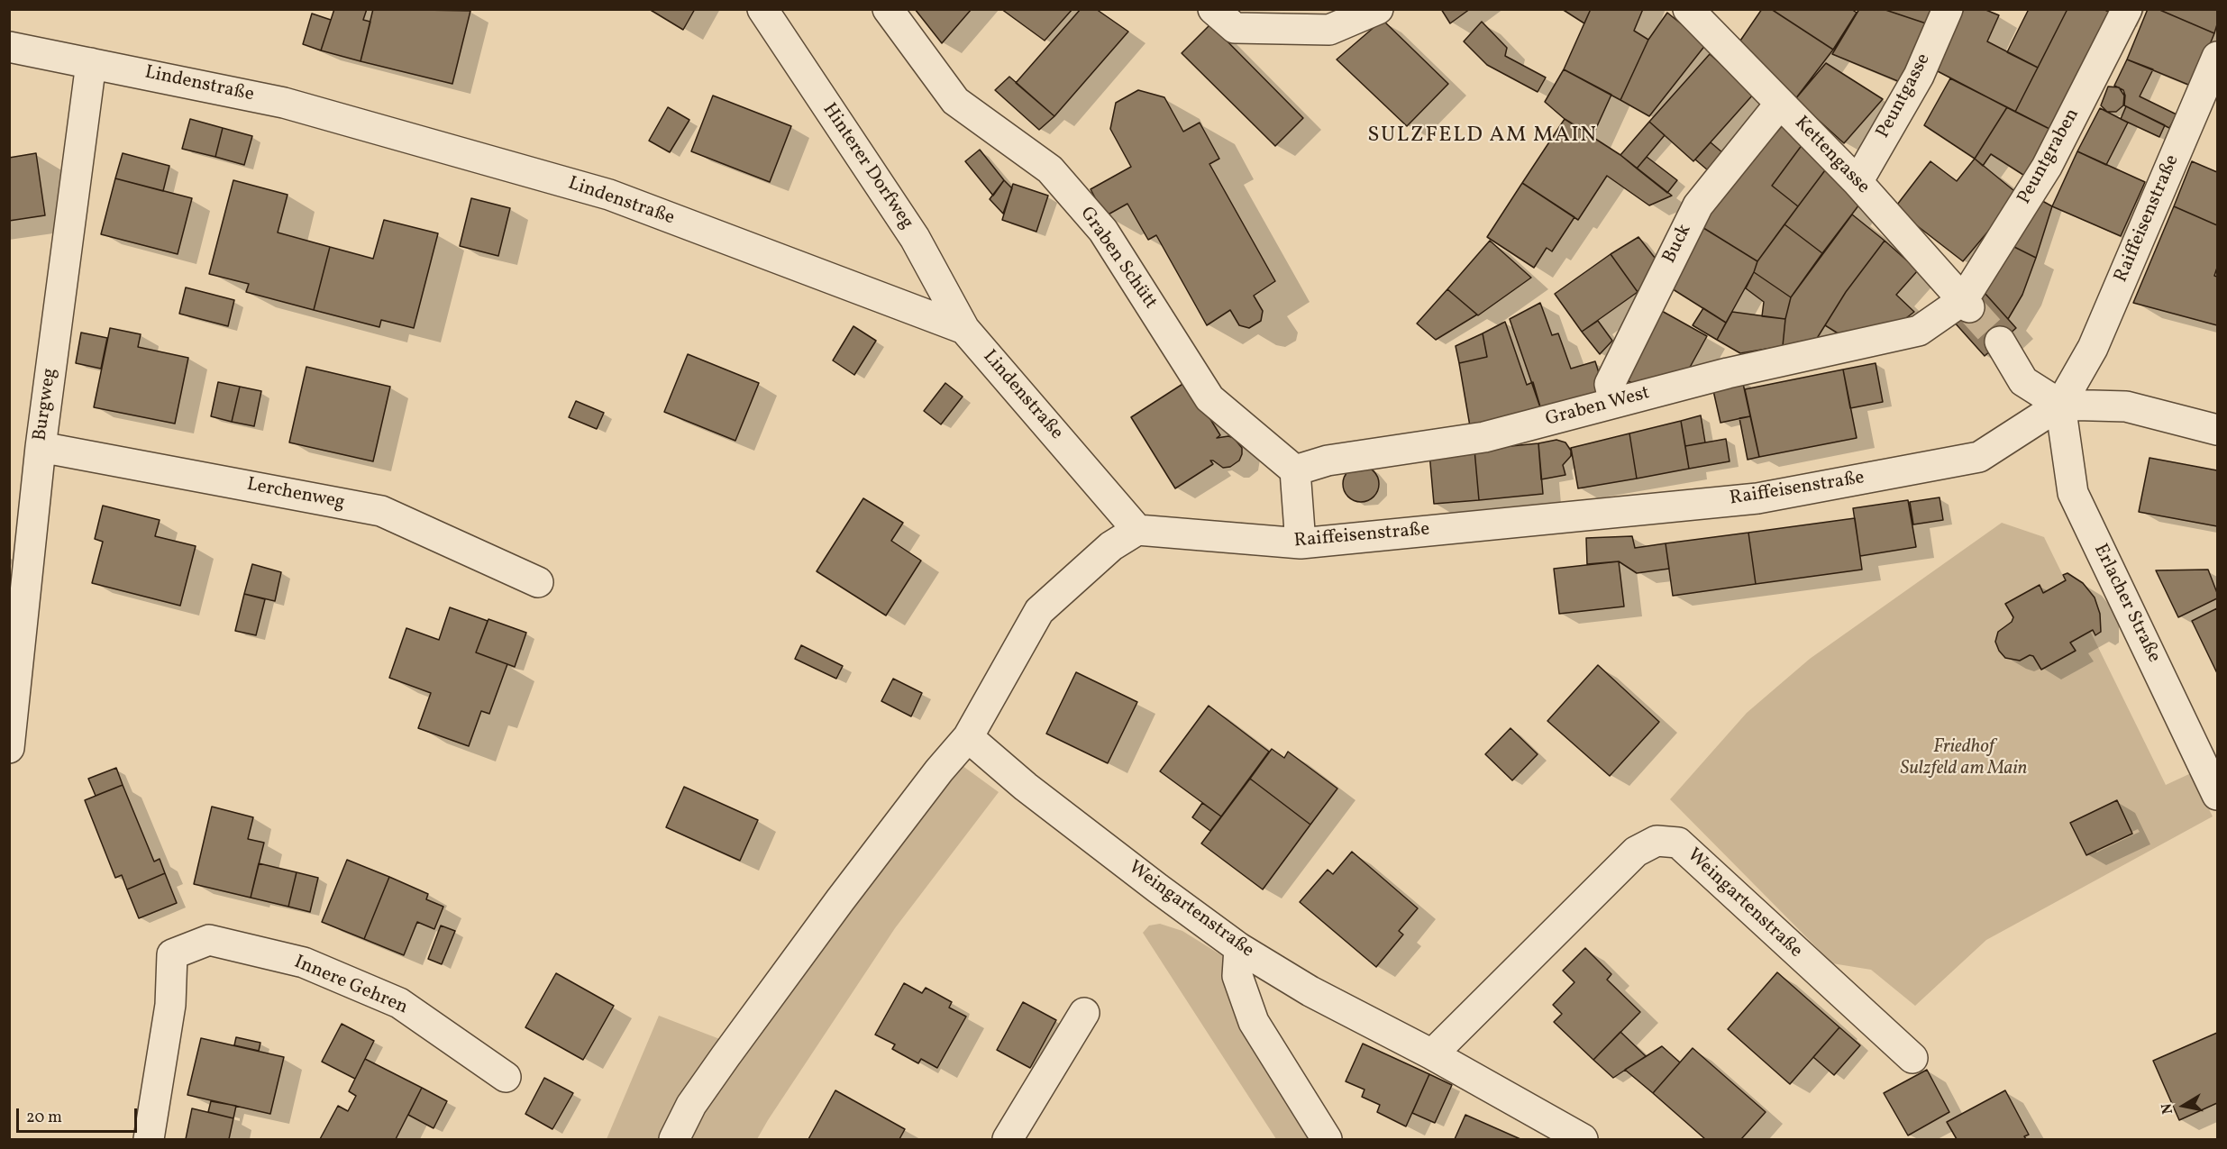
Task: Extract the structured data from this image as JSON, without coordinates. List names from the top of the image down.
{
  "streets": {
    "street": [
      "Lindenstraße",
      "Peuntgasse",
      "Kettengasse",
      "Peuntgraben",
      "Hinterer Dorfweg",
      "Raiffeisenstraße",
      "Buck",
      "Graben Schütt",
      "Burgweg",
      "Graben West",
      "Lerchenweg",
      "Erlacher Straße",
      "Weingartenstraße",
      "Innere Gehren"
    ]
  },
  "crossings": [
    ["Lindenstraße", "Hinterer Dorfweg"],
    ["Lindenstraße", "Raiffeisenstraße"],
    ["Lindenstraße", "Burgweg"],
    ["Peuntgasse", "Kettengasse"],
    ["Kettengasse", "Peuntgraben"],
    ["Kettengasse", "Buck"],
    ["Kettengasse", "Graben West"],
    ["Peuntgraben", "Graben West"],
    ["Raiffeisenstraße", "Erlacher Straße"],
    ["Buck", "Graben West"],
    ["Graben Schütt", "Graben West"],
    ["Burgweg", "Lerchenweg"]
  ],
  "districts": ["SULZFELD AM MAIN"],
  "parks": ["Friedhof Sulzfeld am Main"],
  "scale_bar": "20 m",
  "north": "left"
}
